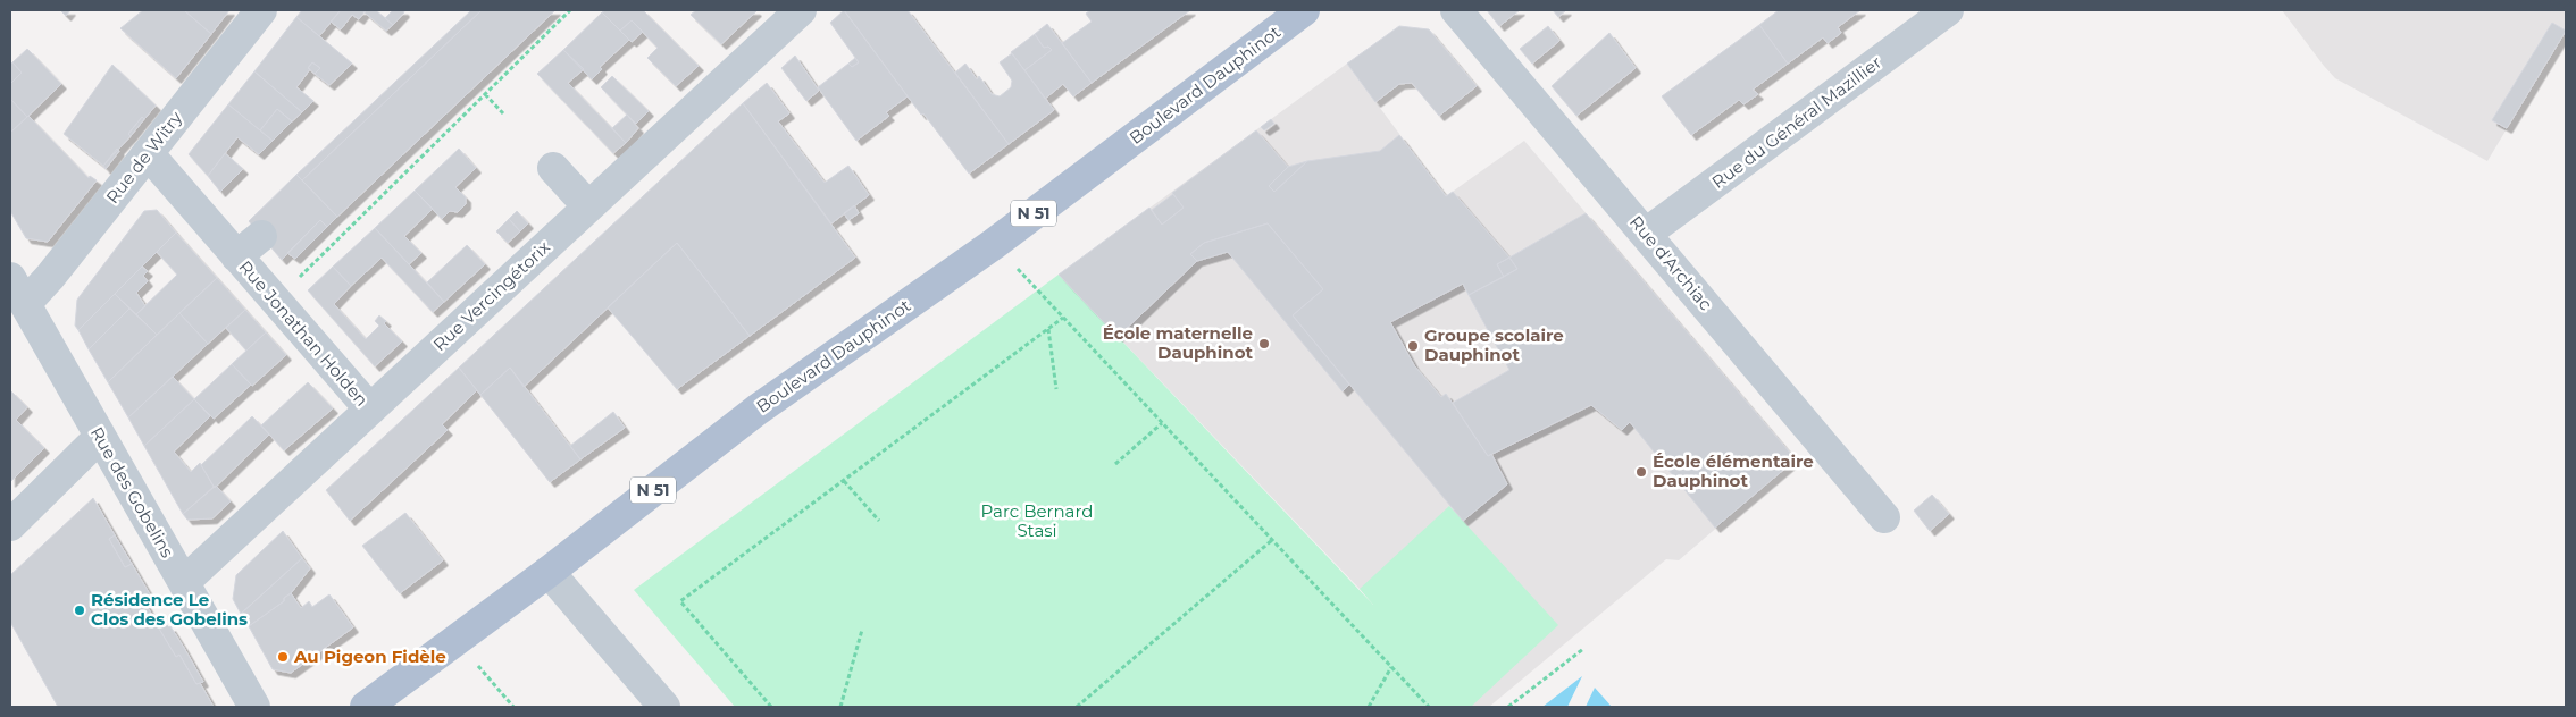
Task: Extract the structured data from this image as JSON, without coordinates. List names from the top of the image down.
{
  "streets": {
    "main road": ["Boulevard Dauphinot", "N 51"],
    "street": [
      "Rue du Général Mazillier",
      "Rue de Witry",
      "Rue d'Archiac",
      "Rue Vercingétorix",
      "Rue Jonathan Holden",
      "Rue des Gobelins"
    ]
  },
  "crossings": [
    ["Rue du Général Mazillier", "Rue d'Archiac"],
    ["Rue de Witry", "Rue Jonathan Holden"],
    ["Rue de Witry", "Rue des Gobelins"],
    ["Rue Vercingétorix", "Rue Jonathan Holden"],
    ["Rue Vercingétorix", "Rue des Gobelins"]
  ],
  "parks": ["Parc Bernard Stasi"],
  "places": [
    "École maternelle Dauphinot",
    "Groupe scolaire Dauphinot",
    "École élémentaire Dauphinot",
    "Résidence Le Clos des Gobelins",
    "Au Pigeon Fidèle"
  ]
}
